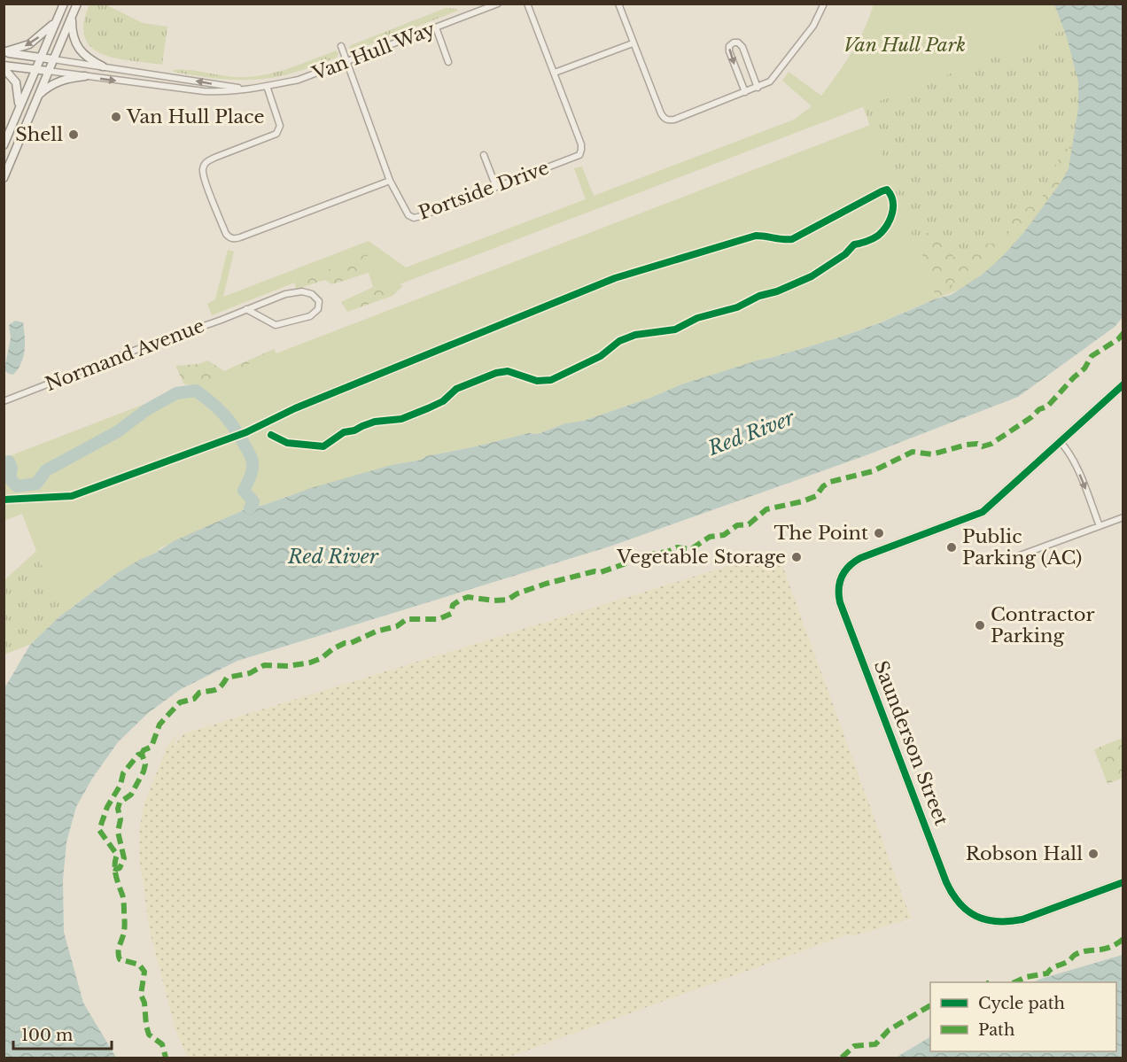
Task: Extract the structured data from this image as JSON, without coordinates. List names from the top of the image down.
{
  "streets": {
    "street": [
      "Van Hull Way",
      "Portside Drive",
      "Normand Avenue",
      "Saunderson Street"
    ]
  },
  "crossings": [
    ["Van Hull Way", "Portside Drive"]
  ],
  "water": ["Red River"],
  "parks": ["Van Hull Park"],
  "places": [
    "Van Hull Place",
    "Shell",
    "The Point",
    "Public Parking (AC)",
    "Vegetable Storage",
    "Contractor Parking",
    "Robson Hall"
  ],
  "legend": ["Cycle path", "Path"],
  "scale_bar": "100 m"
}
